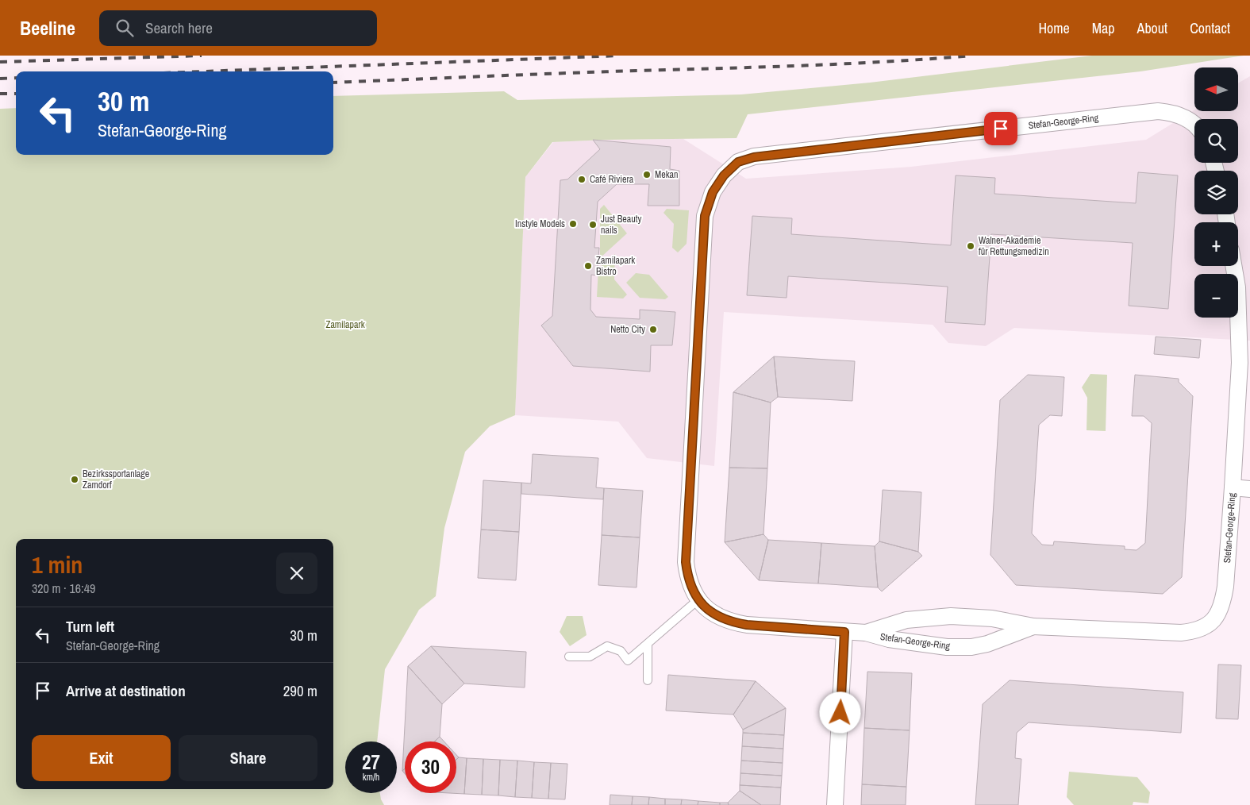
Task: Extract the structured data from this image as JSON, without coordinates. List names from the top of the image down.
{
  "streets": {
    "street": ["Stefan-George-Ring"]
  },
  "parks": ["Zamilapark"],
  "places": [
    "Mekan",
    "Café Riviera",
    "Instyle Models",
    "Just Beauty nails",
    "Walner-Akademie für Rettungsmedizin",
    "Zamilapark Bistro",
    "Netto City",
    "Bezirkssportanlage Zamdorf"
  ],
  "north": "left",
  "page": {
    "header": "Beeline",
    "search": "Search here",
    "nav": [
      "Home",
      "Map",
      "About",
      "Contact"
    ],
    "map_buttons": ["+", "−"],
    "turn": ["30 m", "Stefan-George-Ring"],
    "heading": ["1 min", "320 m · 16:49"],
    "list": [
      {
        "name": "Turn left",
        "note": "Stefan-George-Ring",
        "value": "30 m"
      },
      {
        "name": "Arrive at destination",
        "value": "290 m"
      }
    ],
    "buttons": ["Exit", "Share"],
    "speed": "27 km/h",
    "limit": "30"
  }
}
